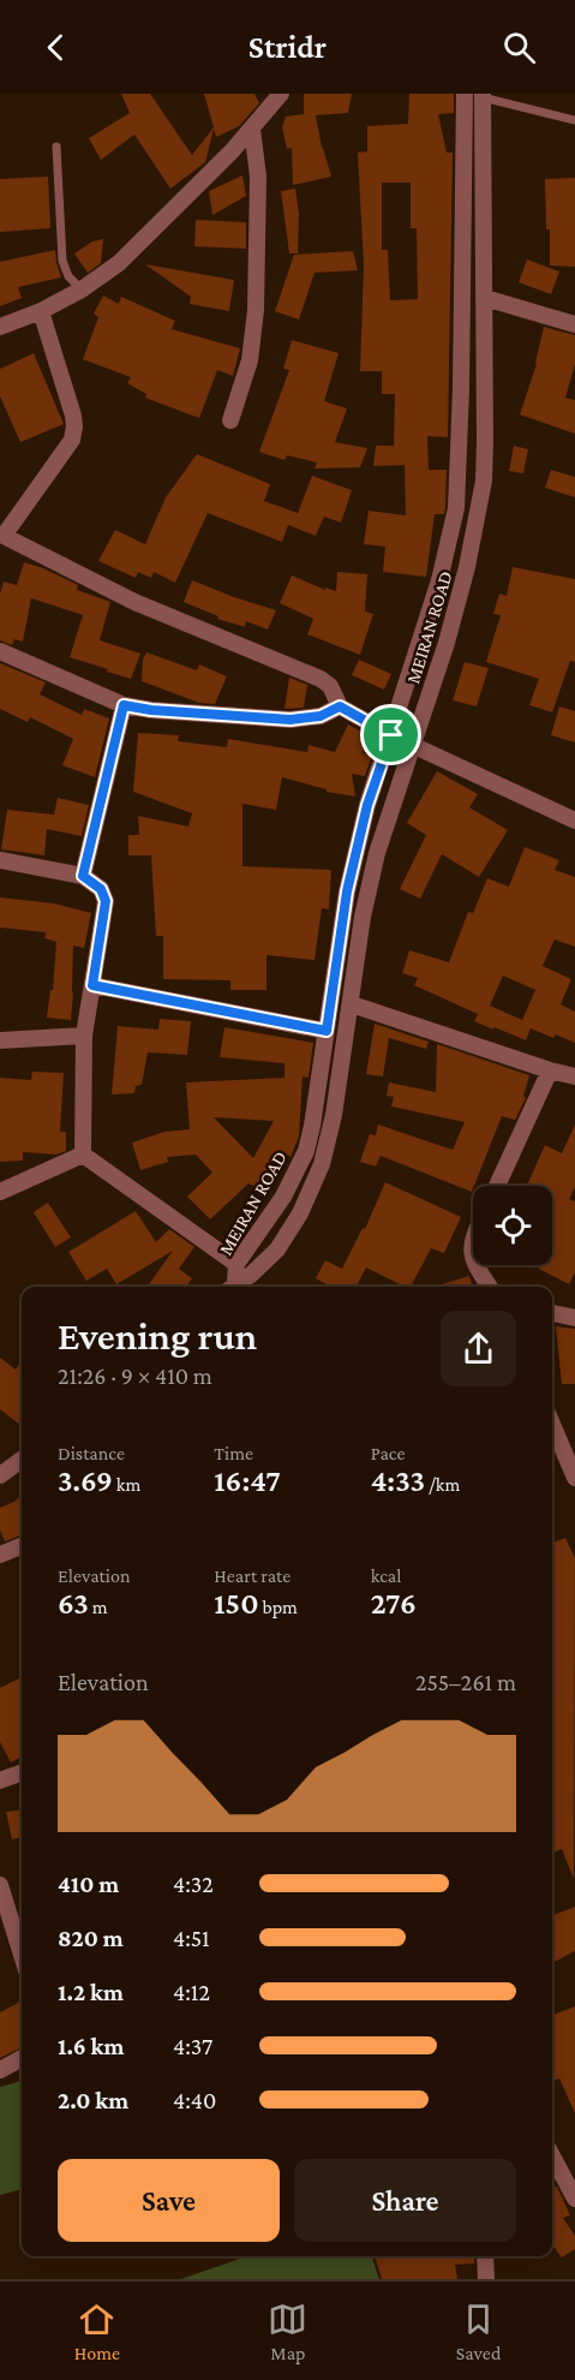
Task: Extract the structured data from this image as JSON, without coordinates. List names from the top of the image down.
{
  "streets": {
    "street": ["MEIRAN ROAD"]
  },
  "page": {
    "header": "Stridr",
    "heading": ["Evening run", "21:26 · 9 × 410 m"],
    "stats": [
      ["Distance", "3.69 km"],
      ["Time", "16:47"],
      ["Pace", "4:33 /km"],
      ["Elevation", "63 m"],
      ["Heart rate", "150 bpm"],
      ["kcal", "276"]
    ],
    "chart": ["Elevation", "255–261 m"],
    "list": [
      {
        "name": "410 m",
        "note": "4:32"
      },
      {
        "name": "820 m",
        "note": "4:51"
      },
      {
        "name": "1.2 km",
        "note": "4:12"
      },
      {
        "name": "1.6 km",
        "note": "4:37"
      },
      {
        "name": "2.0 km",
        "note": "4:40"
      }
    ],
    "buttons": ["Save", "Share"],
    "tabs": ["Home", "Map", "Saved"]
  }
}
